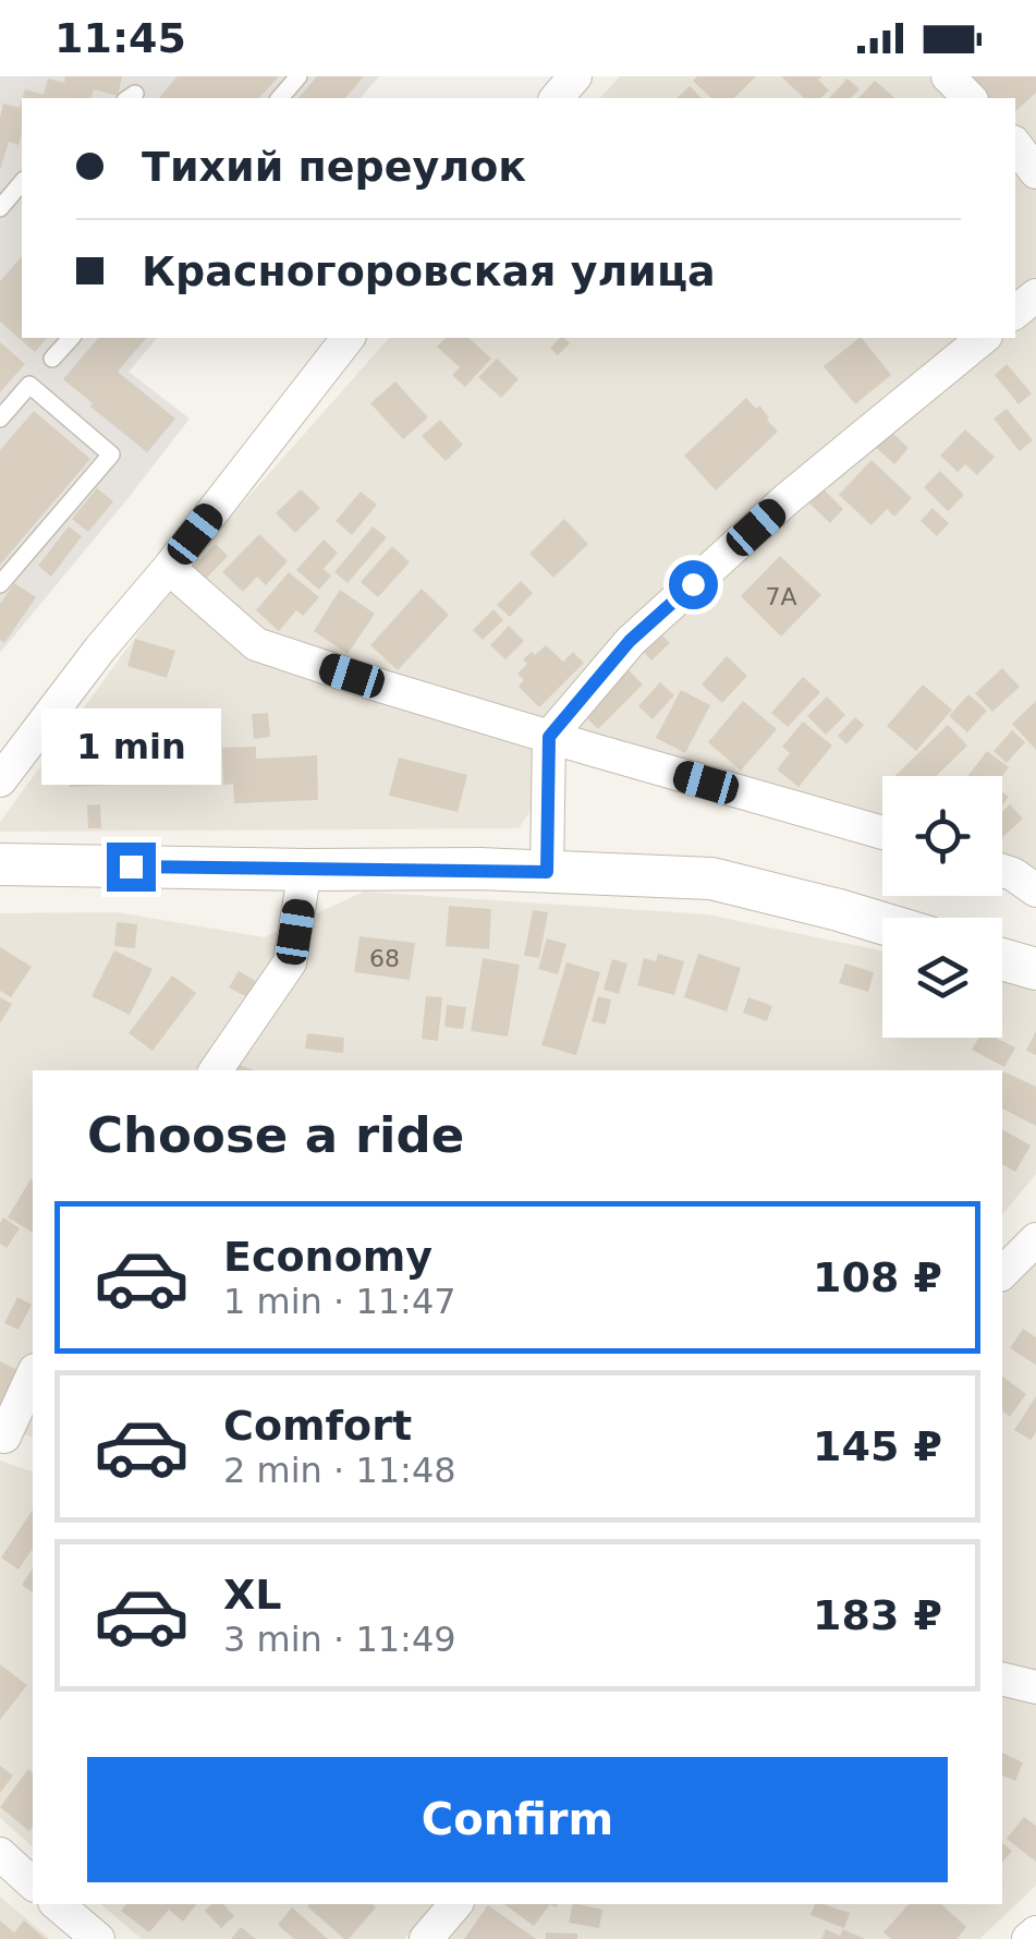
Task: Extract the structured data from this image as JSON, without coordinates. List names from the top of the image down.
{
  "house_numbers": ["7А", "68"],
  "page": {
    "status": "11:45",
    "banner": ["Тихий переулок", "Красногоровская улица"],
    "bubble": "1 min",
    "heading": "Choose a ride",
    "list": [
      {
        "name": "Economy",
        "note": "1 min · 11:47",
        "value": "108 ₽"
      },
      {
        "name": "Comfort",
        "note": "2 min · 11:48",
        "value": "145 ₽"
      },
      {
        "name": "XL",
        "note": "3 min · 11:49",
        "value": "183 ₽"
      }
    ],
    "buttons": "Confirm"
  }
}
